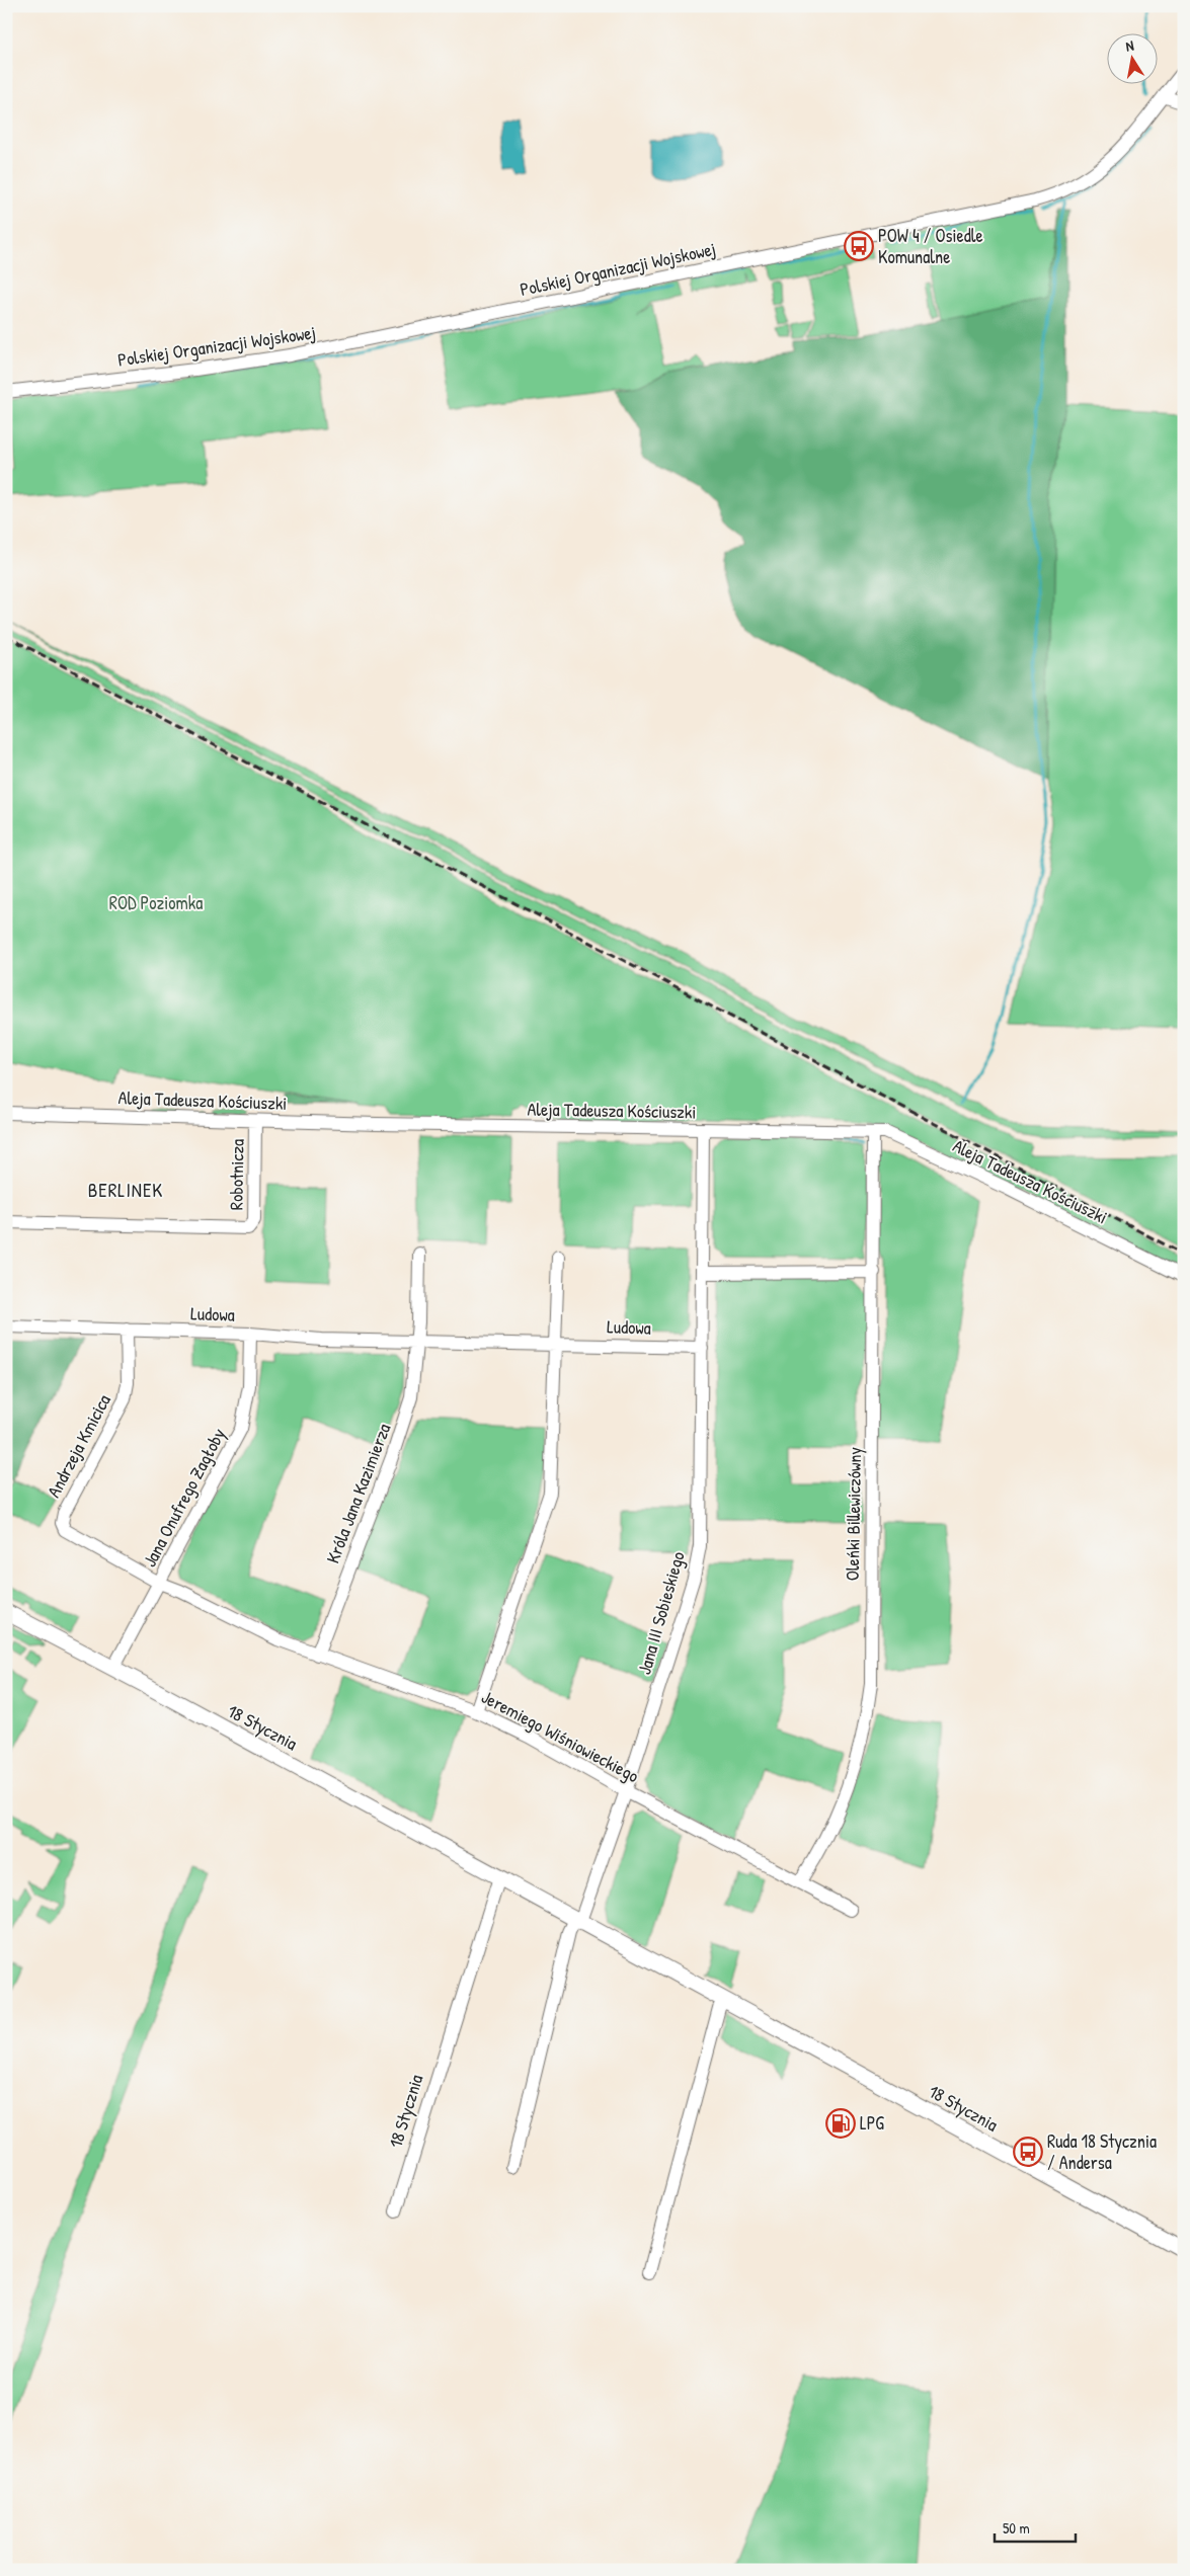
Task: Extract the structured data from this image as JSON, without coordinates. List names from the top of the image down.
{
  "streets": {
    "main road": ["18 Stycznia"],
    "street": [
      "Polskiej Organizacji Wojskowej",
      "Aleja Tadeusza Kościuszki",
      "Robotnicza",
      "Ludowa",
      "Andrzeja Kmicica",
      "Króla Jana Kazimierza",
      "Jana Onufrego Zagłoby",
      "Oleńki Billewiczówny",
      "Jana III Sobieskiego",
      "Jeremiego Wiśniowieckiego"
    ]
  },
  "crossings": [
    ["Aleja Tadeusza Kościuszki", "Robotnicza"],
    ["Aleja Tadeusza Kościuszki", "Oleńki Billewiczówny"],
    ["Aleja Tadeusza Kościuszki", "Jana III Sobieskiego"],
    ["Ludowa", "Andrzeja Kmicica"],
    ["Ludowa", "Króla Jana Kazimierza"],
    ["Ludowa", "Jana Onufrego Zagłoby"],
    ["Ludowa", "Jana III Sobieskiego"],
    ["Andrzeja Kmicica", "Jana Onufrego Zagłoby"],
    ["Andrzeja Kmicica", "Jeremiego Wiśniowieckiego"],
    ["Króla Jana Kazimierza", "Jeremiego Wiśniowieckiego"],
    ["Jana Onufrego Zagłoby", "18 Stycznia"],
    ["Jana Onufrego Zagłoby", "Jeremiego Wiśniowieckiego"],
    ["Oleńki Billewiczówny", "Jeremiego Wiśniowieckiego"],
    ["Jana III Sobieskiego", "18 Stycznia"],
    ["Jana III Sobieskiego", "Jeremiego Wiśniowieckiego"]
  ],
  "districts": ["BERLINEK"],
  "parks": ["ROD Poziomka"],
  "places": {
    "bus stop": ["POW 4 / Osiedle Komunalne", "Ruda 18 Stycznia / Andersa"],
    "fuel station": ["LPG"]
  },
  "scale_bar": "50 m",
  "north": "top"
}
